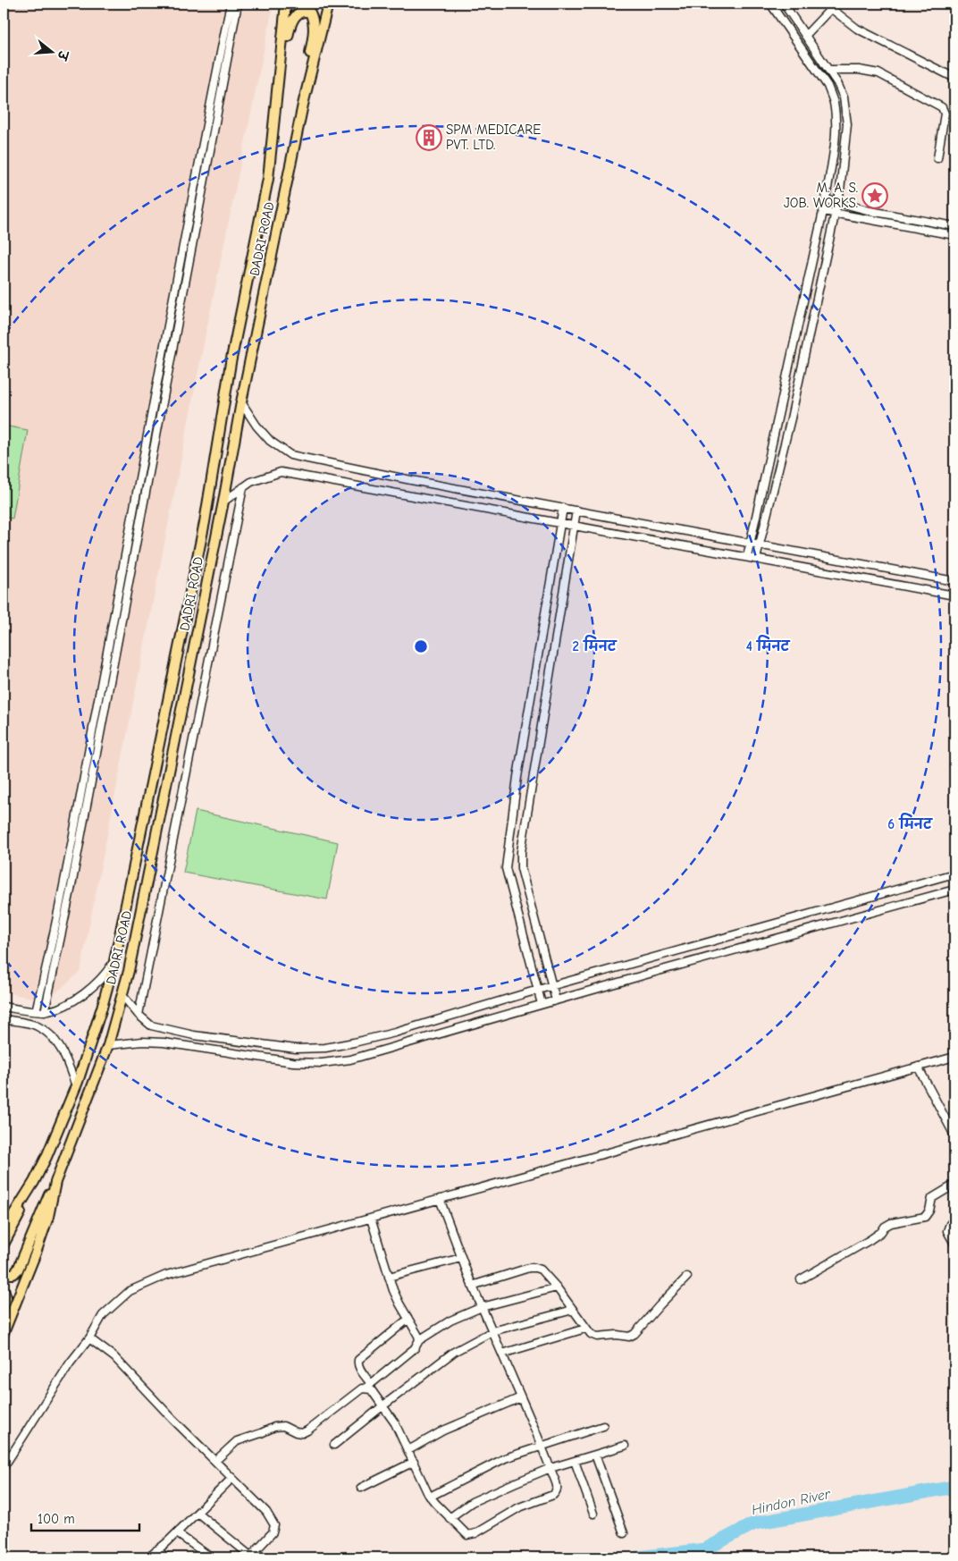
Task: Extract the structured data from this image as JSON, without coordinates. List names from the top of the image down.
{
  "streets": {
    "main road": ["DADRI ROAD"]
  },
  "water": ["Hindon River"],
  "places": {
    "building": ["SPM MEDICARE PVT. LTD."],
    "place": ["M. A. S. JOB. WORKS."]
  },
  "scale_bar": "100 m",
  "north": "right",
  "rings": ["2 मिनट", "4 मिनट", "6 मिनट"]
}
